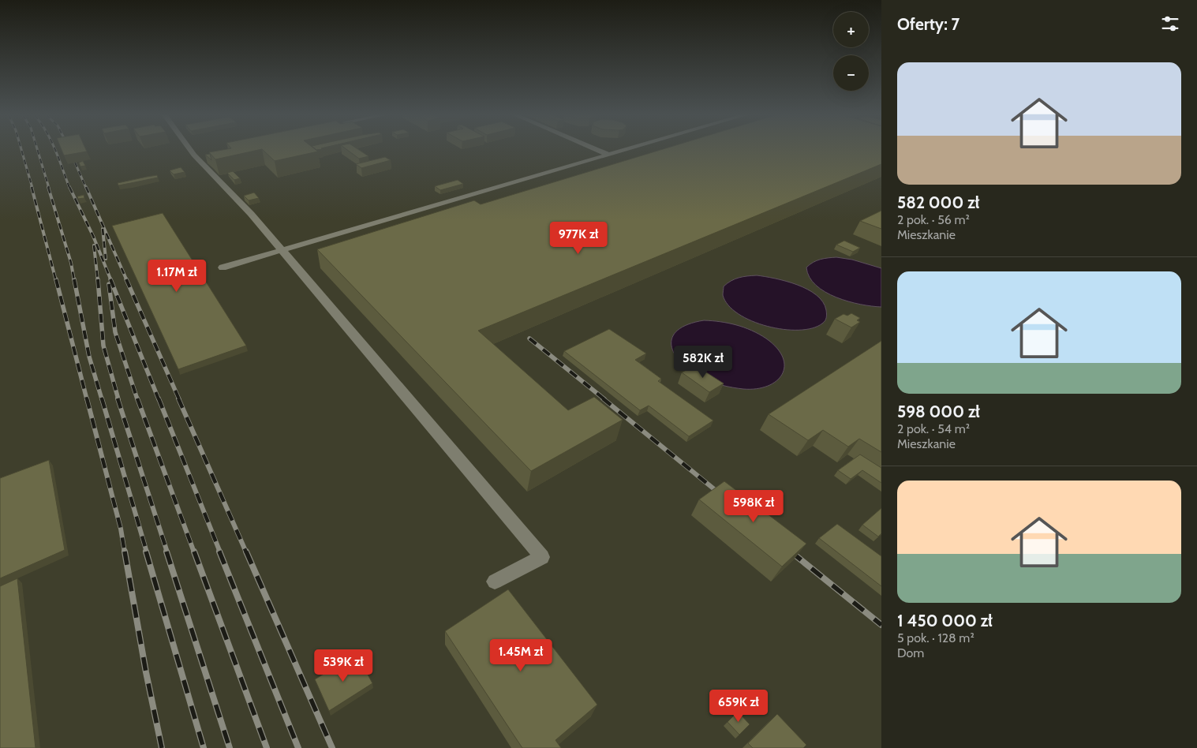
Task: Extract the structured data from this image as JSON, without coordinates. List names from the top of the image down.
{
  "page": {
    "heading": "Oferty: 7",
    "map_buttons": ["+", "−"],
    "list": [
      {
        "name": "582 000 zł",
        "note": "2 pok. · 56 m² · Mieszkanie"
      },
      {
        "name": "598 000 zł",
        "note": "2 pok. · 54 m² · Mieszkanie"
      },
      {
        "name": "1 450 000 zł",
        "note": "5 pok. · 128 m² · Dom"
      }
    ],
    "price": [
      "977K zł",
      "1.17M zł",
      "582K zł",
      "598K zł",
      "1.45M zł",
      "539K zł",
      "659K zł"
    ]
  }
}
